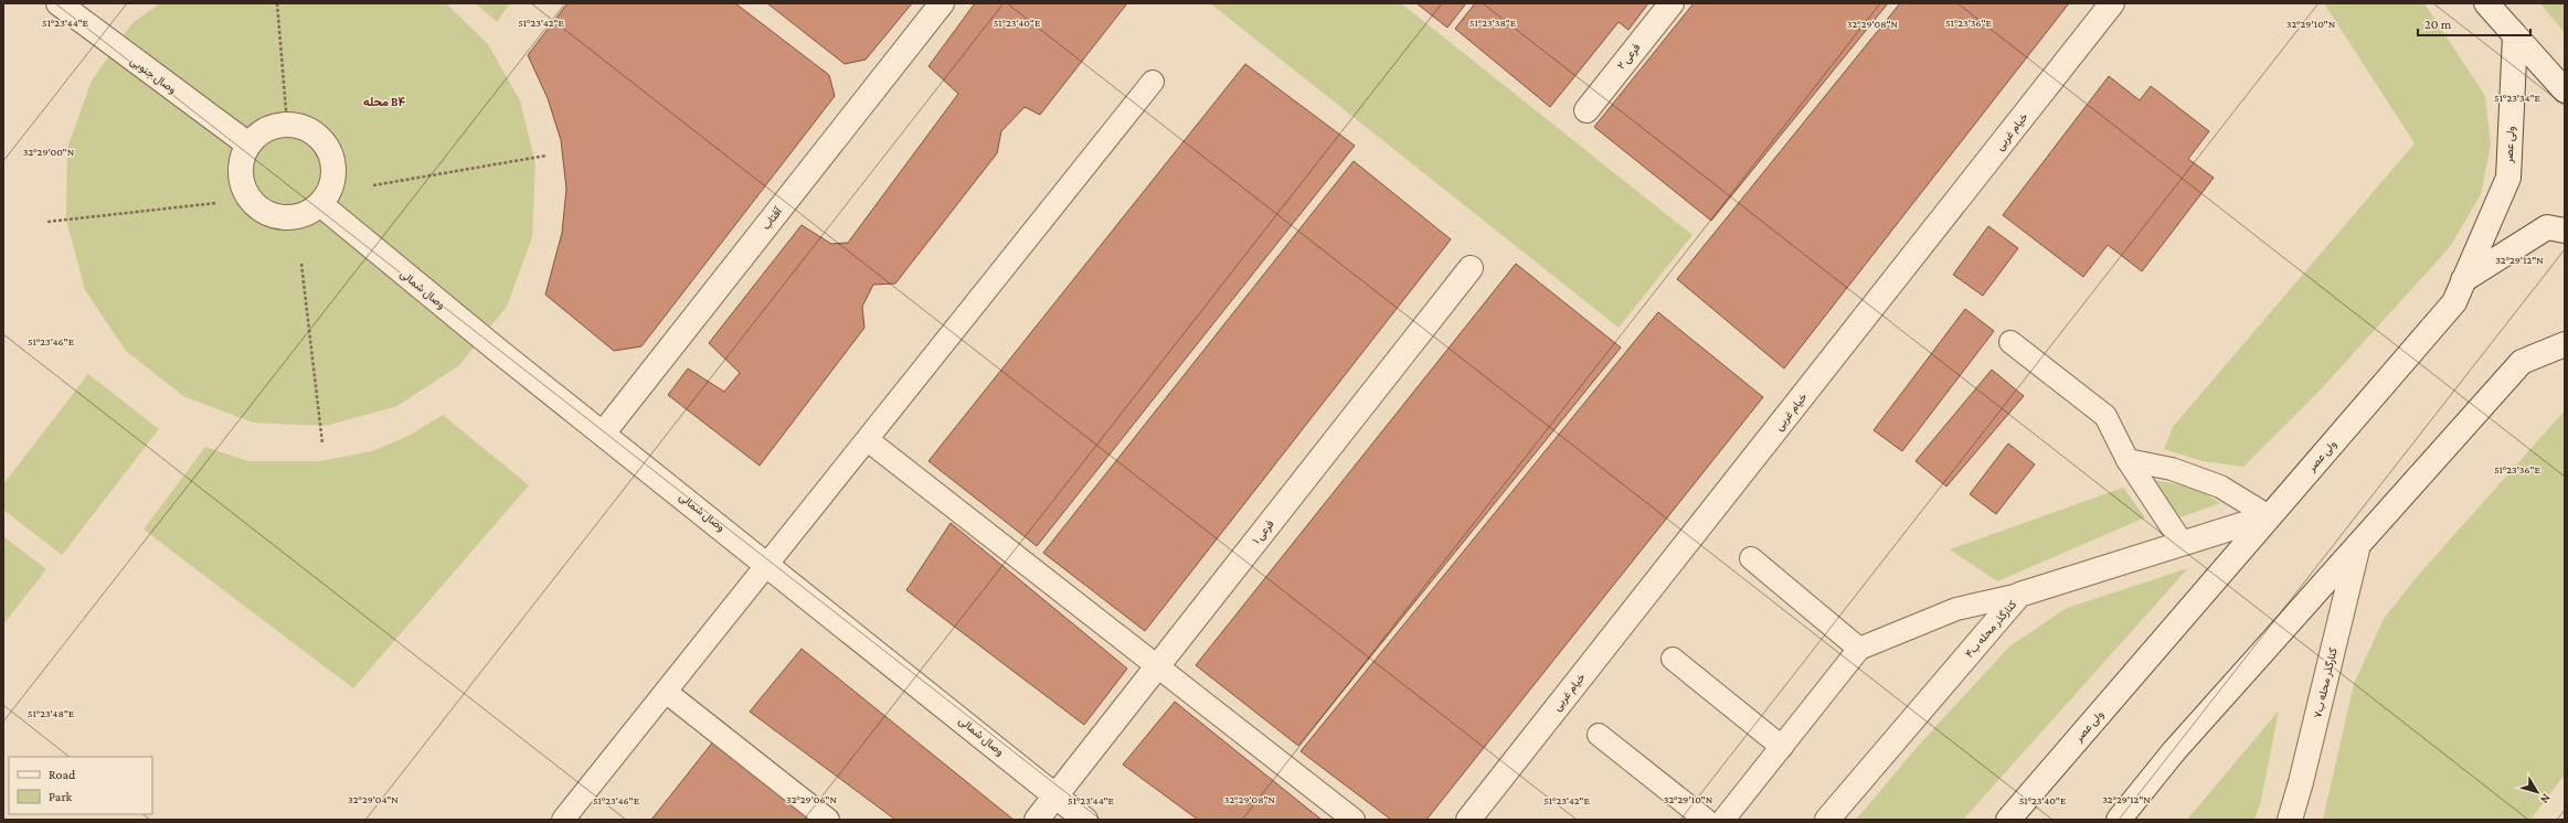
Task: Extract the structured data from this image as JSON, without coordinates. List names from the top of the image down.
{
  "streets": {
    "street": [
      "فرعی ۲",
      "وصال جنوبی",
      "خیام غربی",
      "ولی عصر",
      "آفتاب",
      "وصال شمالی",
      "فرعی ۱",
      "کنارگذر محله ب۴",
      "کنارگذر محله ب۷"
    ]
  },
  "crossings": [
    ["وصال جنوبی", "وصال شمالی"],
    ["ولی عصر", "کنارگذر محله ب۴"],
    ["آفتاب", "وصال شمالی"],
    ["وصال شمالی", "فرعی ۱"]
  ],
  "districts": ["محله B۴"],
  "legend": ["Road", "Park"],
  "scale_bar": "20 m",
  "north": "bottom right",
  "coordinates": [
    "51°23'44\"E",
    "51°23'42\"E",
    "51°23'40\"E",
    "51°23'38\"E",
    "51°23'36\"E",
    "32°29'08\"N",
    "32°29'10\"N",
    "51°23'34\"E",
    "32°29'00\"N",
    "32°29'12\"N",
    "51°23'46\"E",
    "51°23'48\"E",
    "32°29'04\"N",
    "32°29'06\"N"
  ]
}
